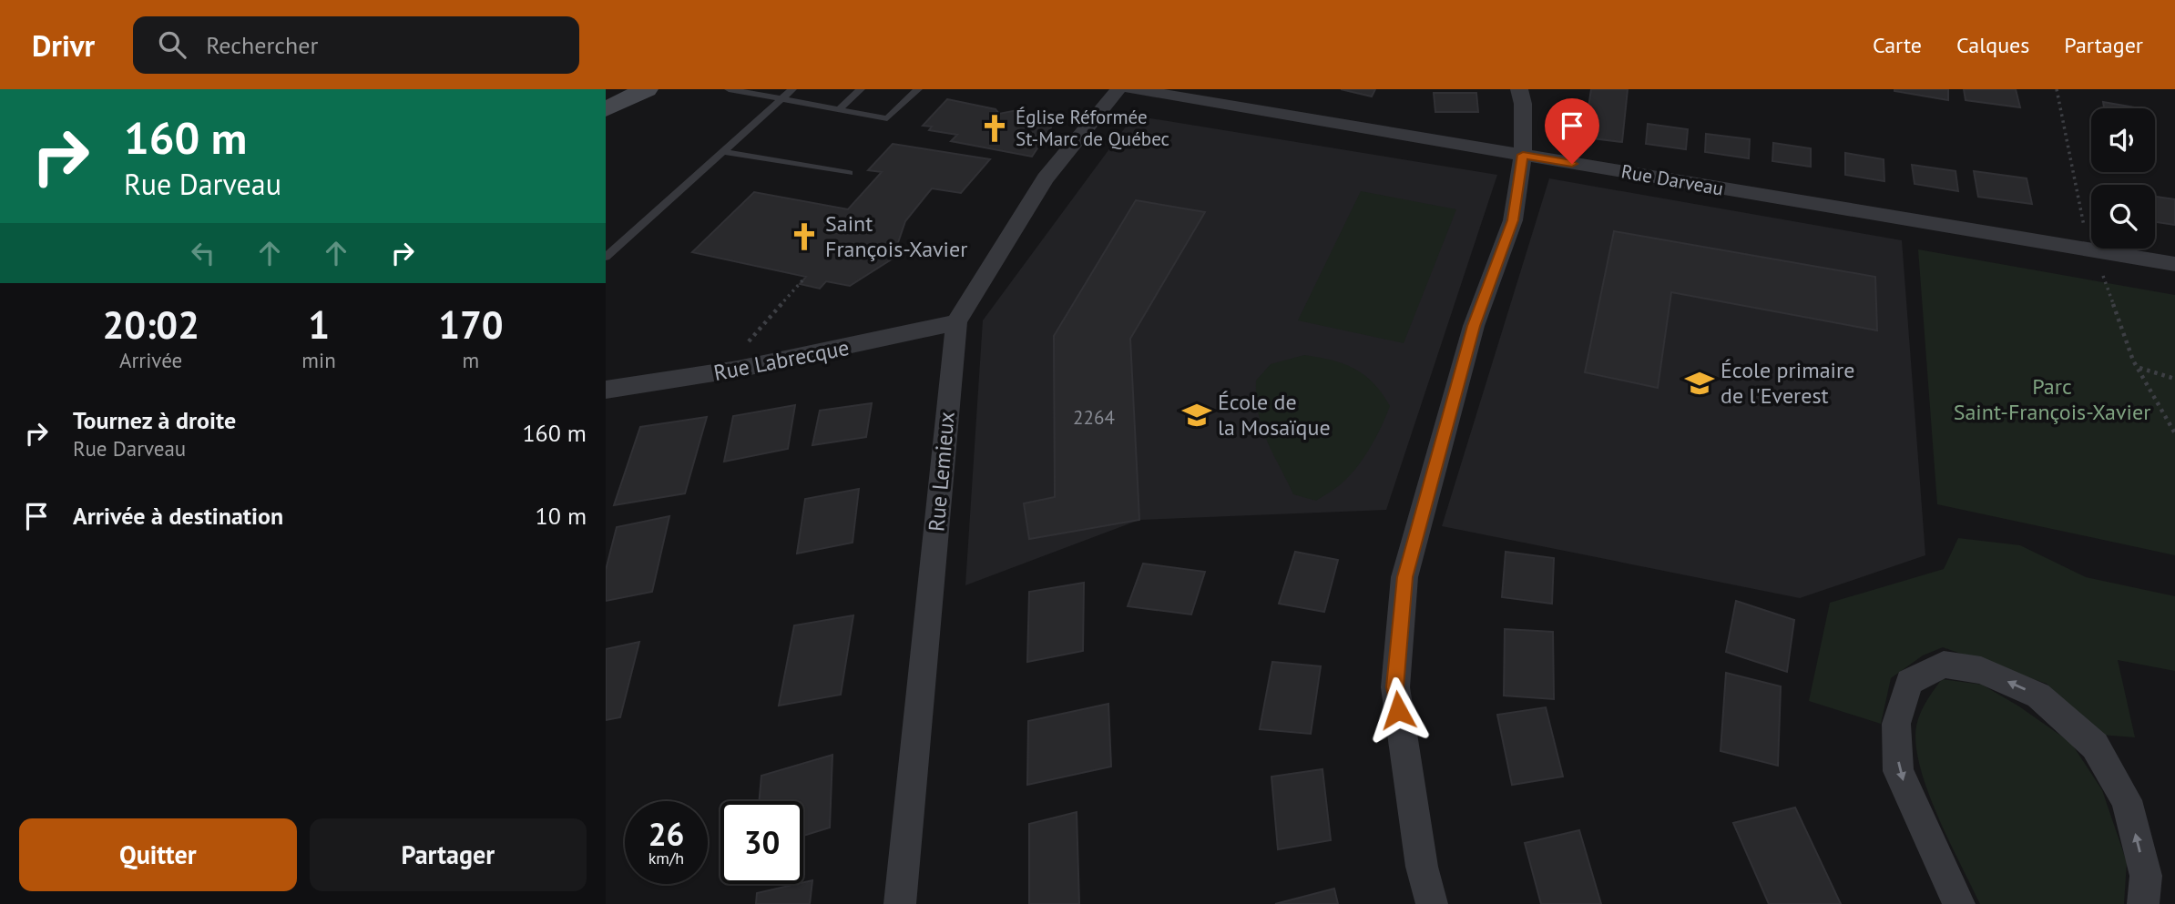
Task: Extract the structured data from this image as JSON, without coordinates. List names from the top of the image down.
{
  "streets": {
    "street": ["Rue Darveau", "Rue Labrecque", "Rue Lemieux"]
  },
  "crossings": [
    ["Rue Labrecque", "Rue Lemieux"]
  ],
  "parks": ["Parc Saint-François-Xavier"],
  "places": {
    "church": ["Église Réformée St-Marc de Québec", "Saint François-Xavier"],
    "school or university": ["École primaire de l'Everest", "École de la Mosaïque"]
  },
  "house_numbers": ["2264"],
  "page": {
    "header": "Drivr",
    "search": "Rechercher",
    "nav": ["Carte", "Calques", "Partager"],
    "turn": ["160 m", "Rue Darveau"],
    "eta": [
      "20:02",
      "Arrivée",
      "1",
      "min",
      "170",
      "m"
    ],
    "list": [
      {
        "name": "Tournez à droite",
        "note": "Rue Darveau",
        "value": "160 m"
      },
      {
        "name": "Arrivée à destination",
        "value": "10 m"
      }
    ],
    "speed": "26 km/h",
    "limit": "30",
    "buttons": ["Quitter", "Partager"]
  }
}
